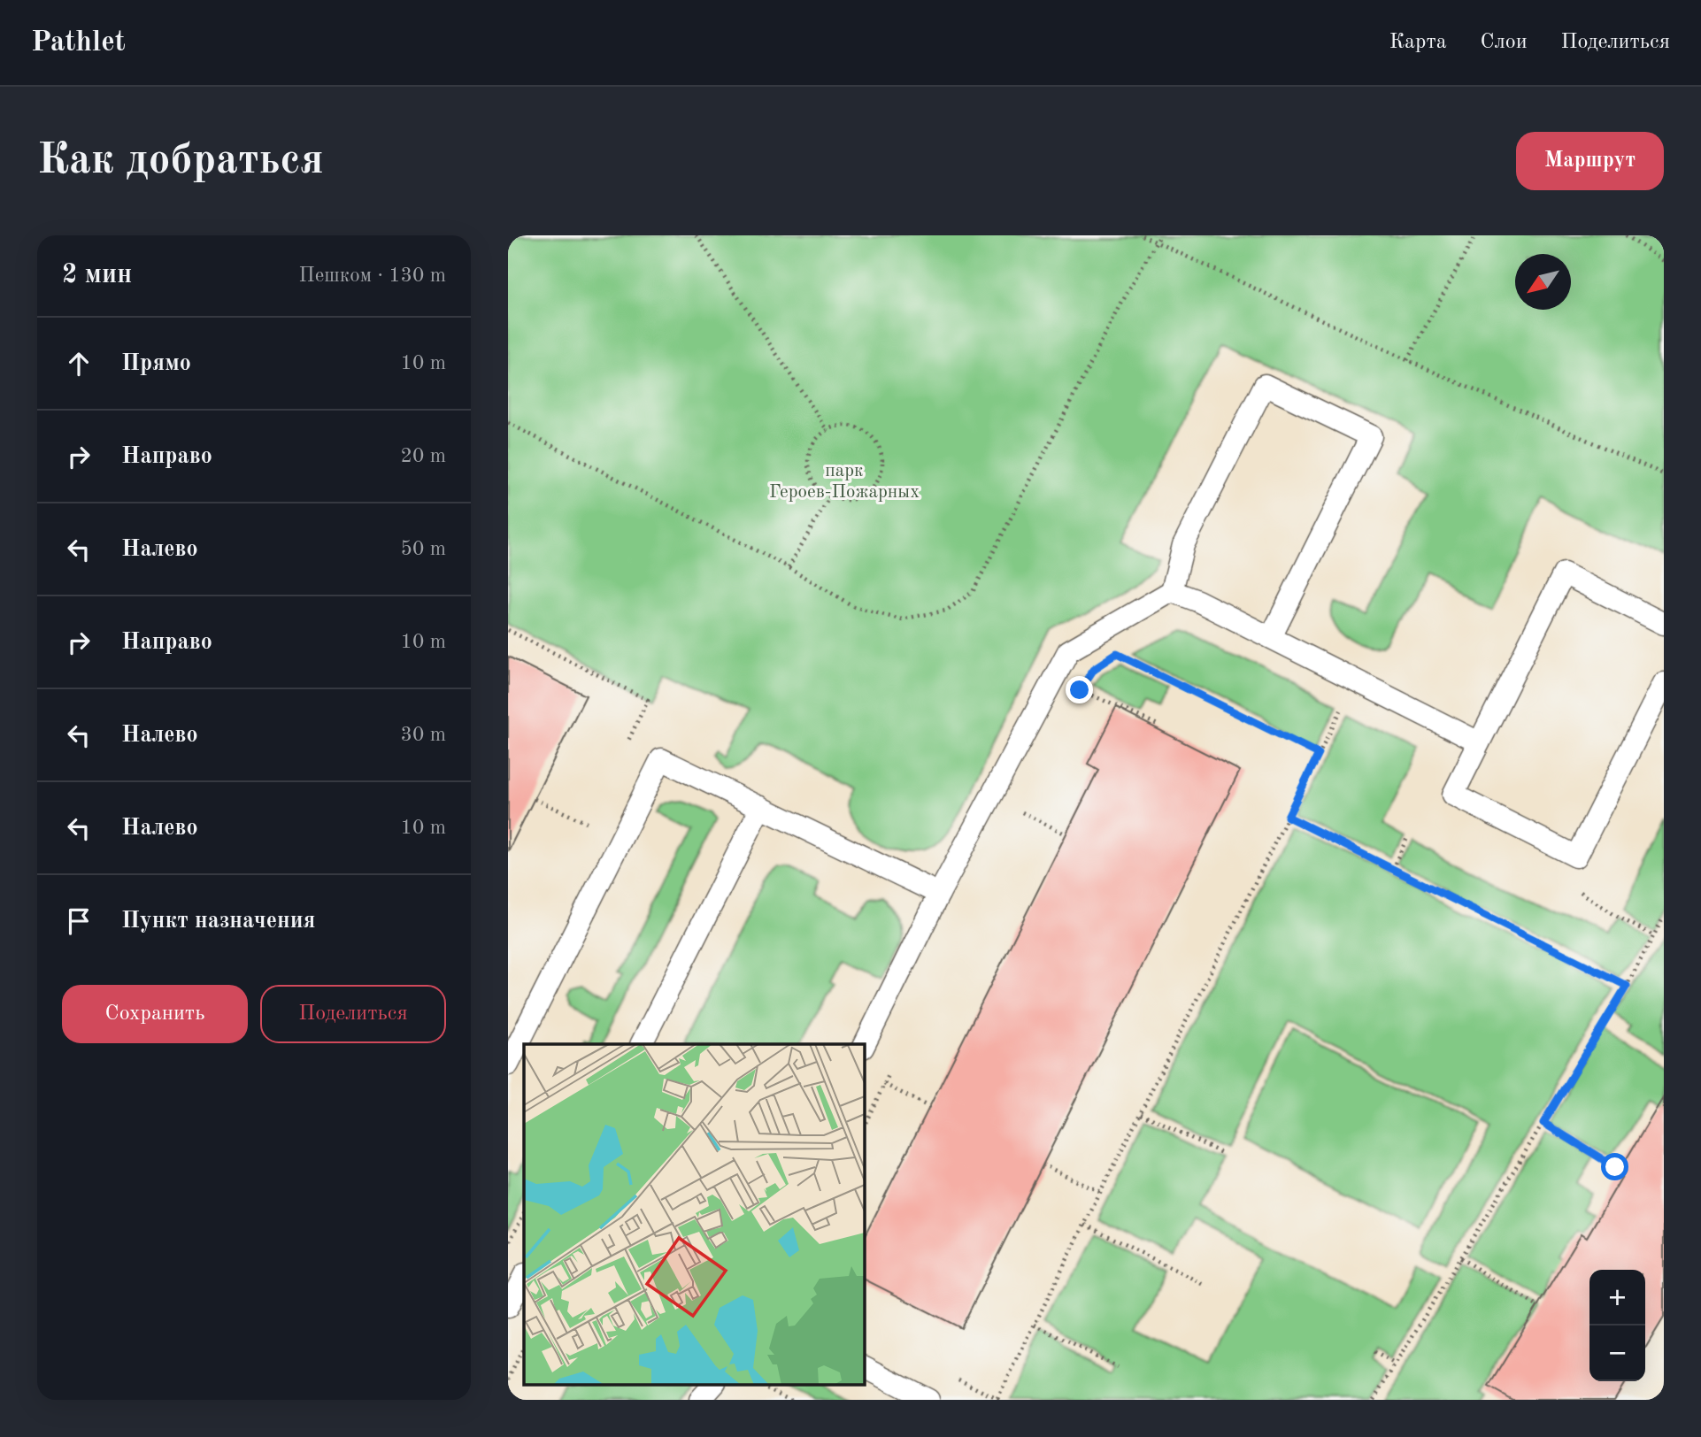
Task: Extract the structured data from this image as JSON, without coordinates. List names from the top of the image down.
{
  "parks": ["парк Героев-Пожарных"],
  "north": "bottom left",
  "page": {
    "header": "Pathlet",
    "nav": ["Карта", "Слои", "Поделиться"],
    "buttons": [
      "Маршрут",
      ["Сохранить", "Поделиться"]
    ],
    "title": "Как добраться",
    "heading": ["2 мин", "Пешком · 130 m"],
    "list": [
      ["Прямо", "10 m"],
      ["Направо", "20 m"],
      ["Налево", "50 m"],
      ["Направо", "10 m"],
      ["Налево", "30 m"],
      ["Налево", "10 m"],
      "Пункт назначения"
    ],
    "map_buttons": ["+", "−"]
  }
}
